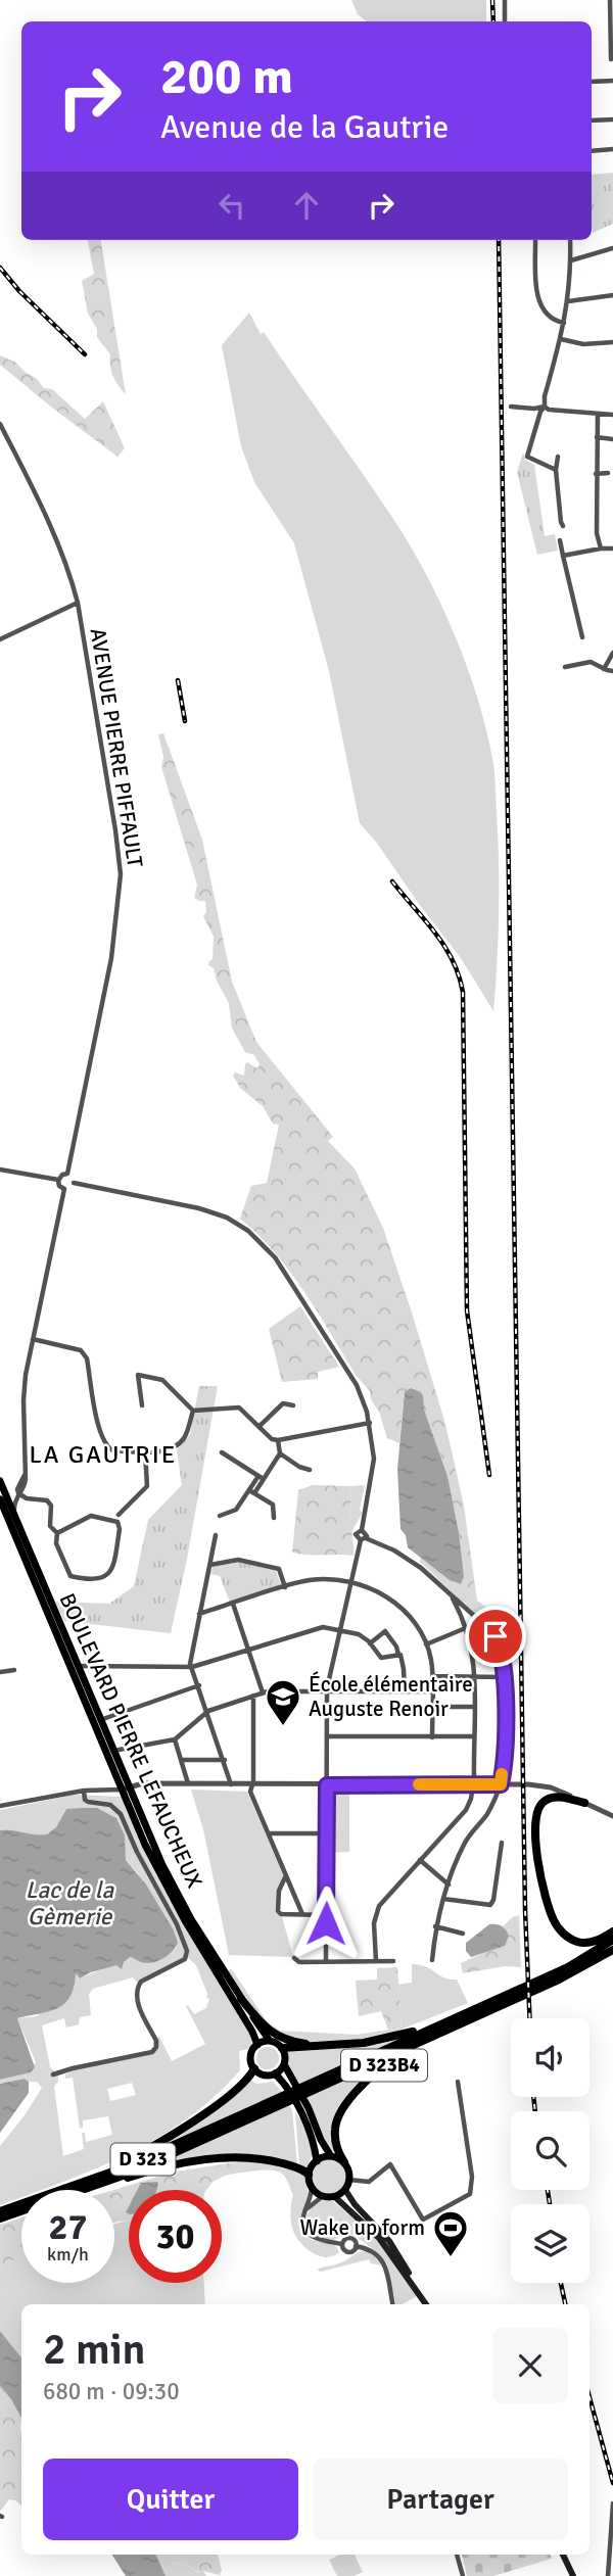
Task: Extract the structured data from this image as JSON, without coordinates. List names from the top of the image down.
{
  "streets": {
    "highway": ["D 323B4", "D 323"],
    "main road": ["BOULEVARD PIERRE LEFAUCHEUX"],
    "street": ["AVENUE PIERRE PIFFAULT"]
  },
  "crossings": [
    ["D 323B4", "D 323"]
  ],
  "districts": ["LA GAUTRIE"],
  "water": ["Lac de la Gèmerie"],
  "places": {
    "school or university": ["École élémentaire Auguste Renoir"],
    "sports": ["Wake up form"]
  },
  "page": {
    "turn": ["200 m", "Avenue de la Gautrie"],
    "speed": "27 km/h",
    "limit": "30",
    "heading": ["2 min", "680 m · 09:30"],
    "buttons": ["Quitter", "Partager"]
  }
}
